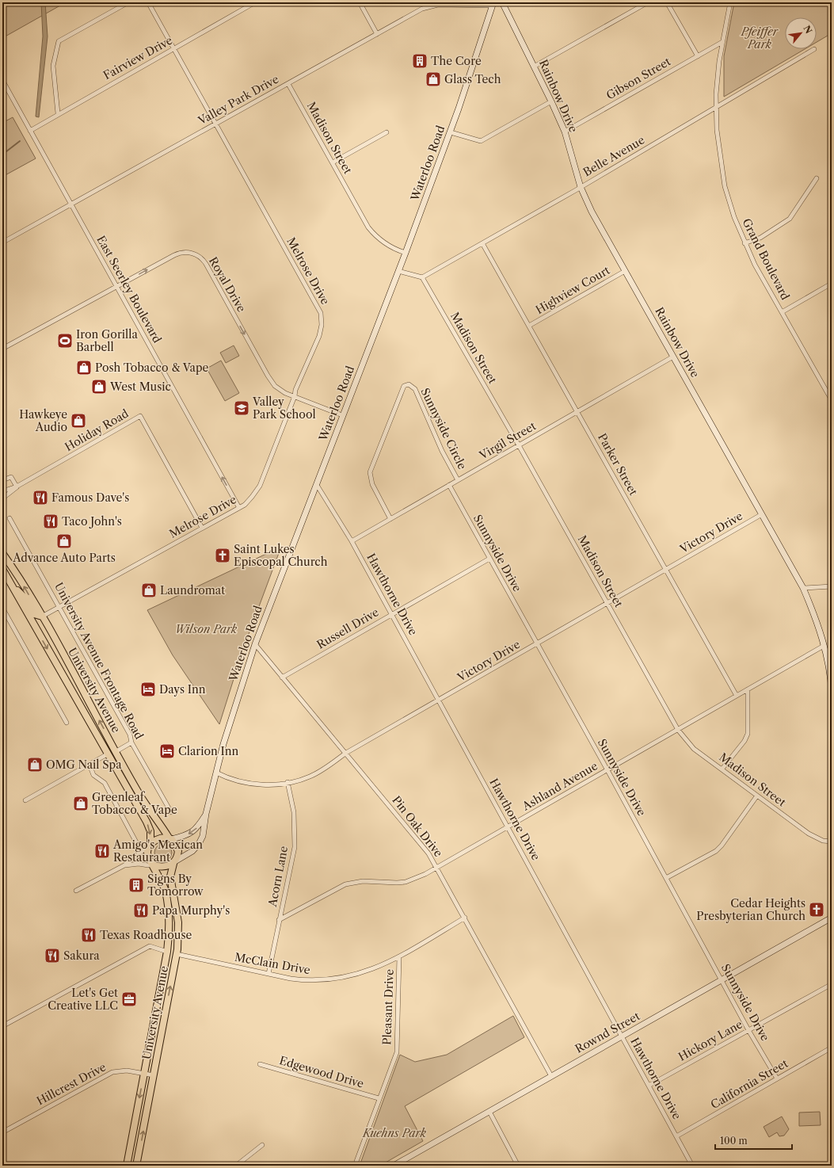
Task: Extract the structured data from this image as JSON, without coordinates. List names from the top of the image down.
{
  "streets": {
    "main road": [
      "Rainbow Drive",
      "Waterloo Road",
      "University Avenue",
      "Rownd Street"
    ],
    "street": [
      "Fairview Drive",
      "Gibson Street",
      "Valley Park Drive",
      "Madison Street",
      "Belle Avenue",
      "Grand Boulevard",
      "Melrose Drive",
      "Royal Drive",
      "East Seerley Boulevard",
      "Highview Court",
      "Sunnyside Circle",
      "Holiday Road",
      "Virgil Street",
      "Parker Street",
      "Victory Drive",
      "Sunnyside Drive",
      "Hawthorne Drive",
      "Russell Drive",
      "University Avenue Frontage Road",
      "Ashland Avenue",
      "Pin Oak Drive",
      "Acorn Lane",
      "McClain Drive",
      "Pleasant Drive",
      "Hickory Lane",
      "Edgewood Drive",
      "Hillcrest Drive",
      "California Street"
    ]
  },
  "crossings": [
    ["Fairview Drive", "Melrose Drive"],
    ["Fairview Drive", "East Seerley Boulevard"],
    ["Gibson Street", "Rainbow Drive"],
    ["Gibson Street", "Grand Boulevard"],
    ["Rainbow Drive", "Belle Avenue"],
    ["Rainbow Drive", "Highview Court"],
    ["Rainbow Drive", "Virgil Street"],
    ["Rainbow Drive", "Victory Drive"],
    ["Rainbow Drive", "Ashland Avenue"],
    ["Valley Park Drive", "Madison Street"],
    ["Valley Park Drive", "Waterloo Road"],
    ["Valley Park Drive", "Melrose Drive"],
    ["Valley Park Drive", "East Seerley Boulevard"],
    ["Madison Street", "Belle Avenue"],
    ["Madison Street", "Waterloo Road"],
    ["Madison Street", "Virgil Street"],
    ["Madison Street", "Victory Drive"],
    ["Madison Street", "Ashland Avenue"],
    ["Belle Avenue", "Grand Boulevard"],
    ["Belle Avenue", "Parker Street"],
    ["Waterloo Road", "Royal Drive"],
    ["Waterloo Road", "Victory Drive"],
    ["Waterloo Road", "Hawthorne Drive"],
    ["Waterloo Road", "University Avenue"],
    ["Waterloo Road", "Pin Oak Drive"],
    ["Melrose Drive", "Royal Drive"],
    ["Melrose Drive", "East Seerley Boulevard"],
    ["Melrose Drive", "Holiday Road"],
    ["Melrose Drive", "University Avenue Frontage Road"],
    ["Melrose Drive", "University Avenue"],
    ["Royal Drive", "East Seerley Boulevard"],
    ["Highview Court", "Parker Street"],
    ["Sunnyside Circle", "Virgil Street"],
    ["Virgil Street", "Parker Street"],
    ["Virgil Street", "Sunnyside Drive"],
    ["Virgil Street", "Hawthorne Drive"],
    ["Parker Street", "Victory Drive"],
    ["Parker Street", "Ashland Avenue"],
    ["Victory Drive", "Sunnyside Drive"],
    ["Victory Drive", "Hawthorne Drive"],
    ["Victory Drive", "Pin Oak Drive"],
    ["Victory Drive", "Acorn Lane"],
    ["Sunnyside Drive", "Russell Drive"],
    ["Sunnyside Drive", "Ashland Avenue"],
    ["Sunnyside Drive", "Rownd Street"],
    ["Sunnyside Drive", "Hickory Lane"],
    ["Sunnyside Drive", "California Street"],
    ["Hawthorne Drive", "Russell Drive"],
    ["Hawthorne Drive", "Ashland Avenue"],
    ["Hawthorne Drive", "Rownd Street"],
    ["Hawthorne Drive", "Hickory Lane"],
    ["Hawthorne Drive", "California Street"],
    ["Russell Drive", "Pin Oak Drive"],
    ["University Avenue", "McClain Drive"],
    ["University Avenue", "Hillcrest Drive"],
    ["Ashland Avenue", "Pin Oak Drive"],
    ["Ashland Avenue", "Acorn Lane"],
    ["Pin Oak Drive", "McClain Drive"],
    ["Pin Oak Drive", "Rownd Street"],
    ["Acorn Lane", "McClain Drive"],
    ["McClain Drive", "Pleasant Drive"],
    ["Pleasant Drive", "Edgewood Drive"]
  ],
  "one_way": ["East Seerley Boulevard"],
  "parks": ["Pfeiffer Park", "Wilson Park", "Kuehns Park"],
  "places": {
    "building": ["The Core", "Signs By Tomorrow"],
    "shop": [
      "Glass Tech",
      "Posh Tobacco & Vape",
      "West Music",
      "Hawkeye Audio",
      "Advance Auto Parts",
      "Laundromat",
      "OMG Nail Spa",
      "Greenleaf Tobacco & Vape"
    ],
    "sports": ["Iron Gorilla Barbell"],
    "school or university": ["Valley Park School"],
    "restaurant": [
      "Famous Dave's",
      "Taco John's",
      "Amigo's Mexican Restaurant",
      "Papa Murphy's",
      "Texas Roadhouse",
      "Sakura"
    ],
    "church": ["Saint Lukes Episcopal Church", "Cedar Heights Presbyterian Church"],
    "hotel": ["Days Inn", "Clarion Inn"],
    "office": ["Let's Get Creative LLC"]
  },
  "scale_bar": "100 m",
  "north": "top right"
}
